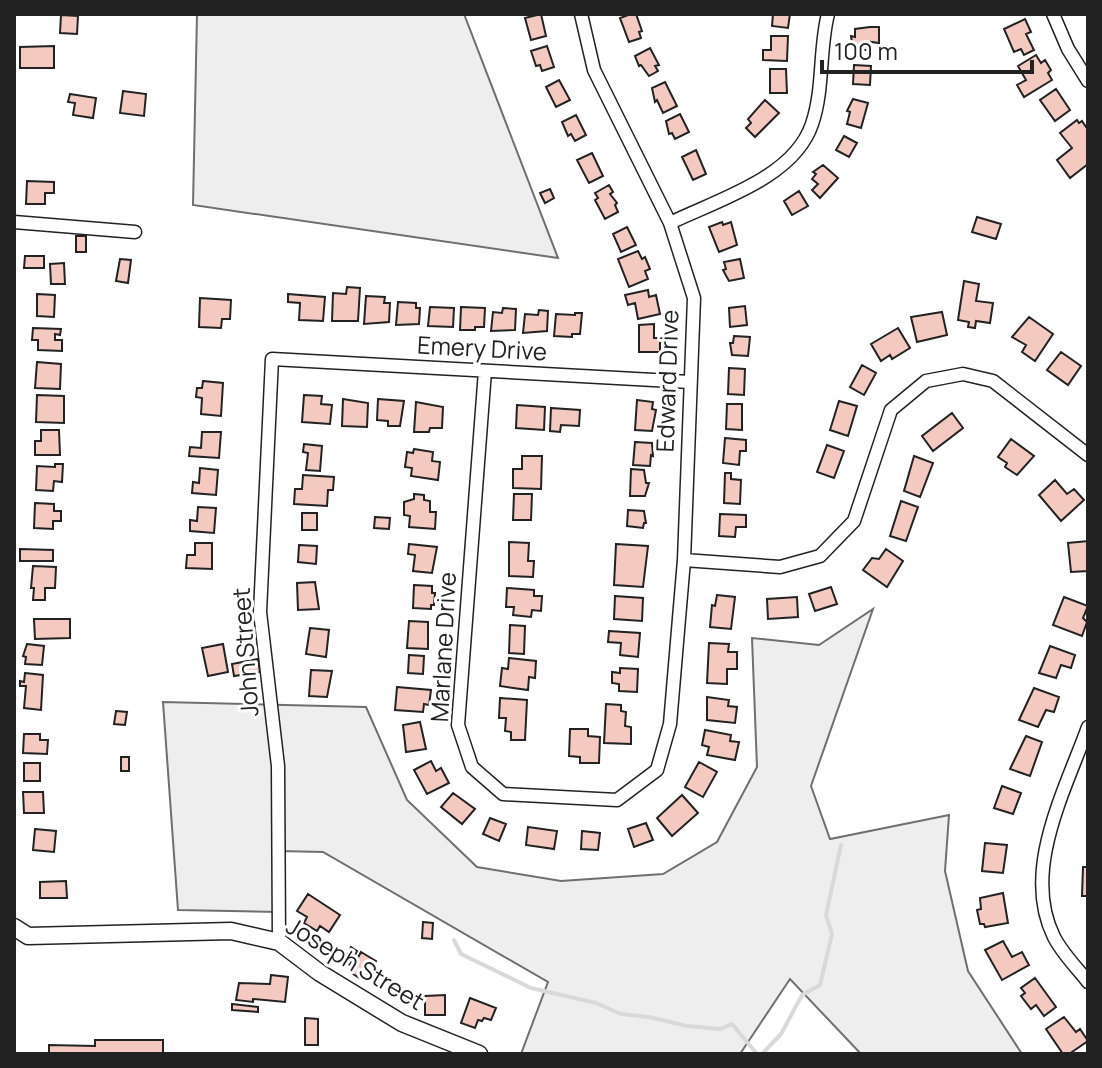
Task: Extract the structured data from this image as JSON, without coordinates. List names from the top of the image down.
{
  "streets": {
    "street": [
      "Emery Drive",
      "Edward Drive",
      "Marlane Drive",
      "John Street",
      "Joseph Street"
    ]
  },
  "crossings": [
    ["Emery Drive", "Edward Drive"],
    ["Emery Drive", "Marlane Drive"],
    ["Emery Drive", "John Street"],
    ["Edward Drive", "Marlane Drive"],
    ["John Street", "Joseph Street"]
  ],
  "scale_bar": "100 m"
}
